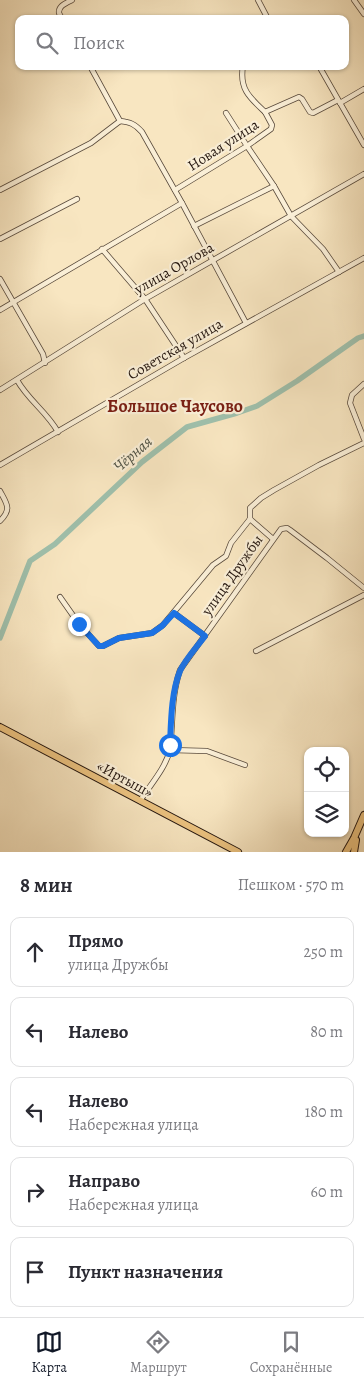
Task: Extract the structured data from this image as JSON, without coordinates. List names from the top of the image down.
{
  "streets": {
    "highway": ["«Иртыш»"],
    "street": [
      "Новая улица",
      "улица Орлова",
      "Советская улица",
      "улица Дружбы"
    ]
  },
  "districts": ["Большое Чаусово"],
  "water": ["Чёрная"],
  "page": {
    "search": "Поиск",
    "heading": ["8 мин", "Пешком · 570 m"],
    "list": [
      ["Прямо", "улица Дружбы", "250 m"],
      ["Налево", "80 m"],
      ["Налево", "Набережная улица", "180 m"],
      ["Направо", "Набережная улица", "60 m"],
      "Пункт назначения"
    ],
    "nav": ["Карта", "Маршрут", "Сохранённые"]
  }
}
